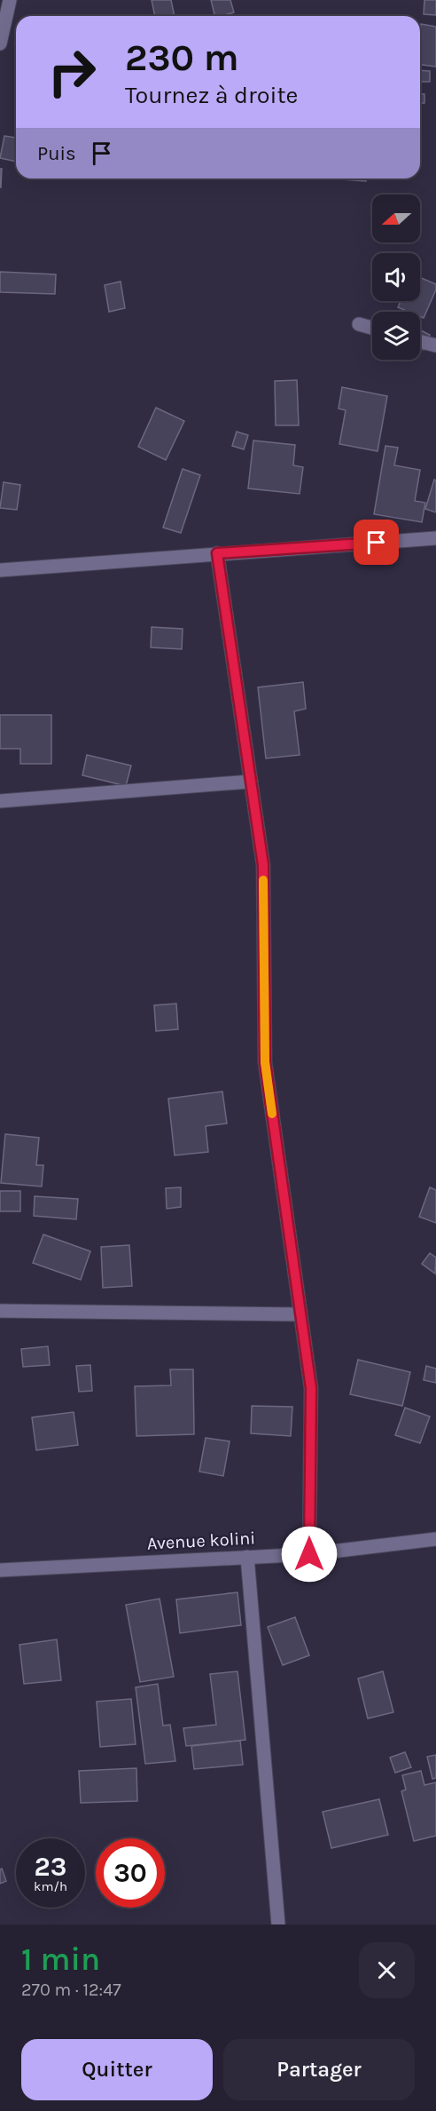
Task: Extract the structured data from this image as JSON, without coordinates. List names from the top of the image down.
{
  "streets": {
    "street": ["Avenue kolini"]
  },
  "north": "left",
  "page": {
    "turn": ["230 m", "Tournez à droite"],
    "then": "Puis",
    "speed": "23 km/h",
    "limit": "30",
    "heading": ["1 min", "270 m · 12:47"],
    "buttons": ["Quitter", "Partager"]
  }
}
